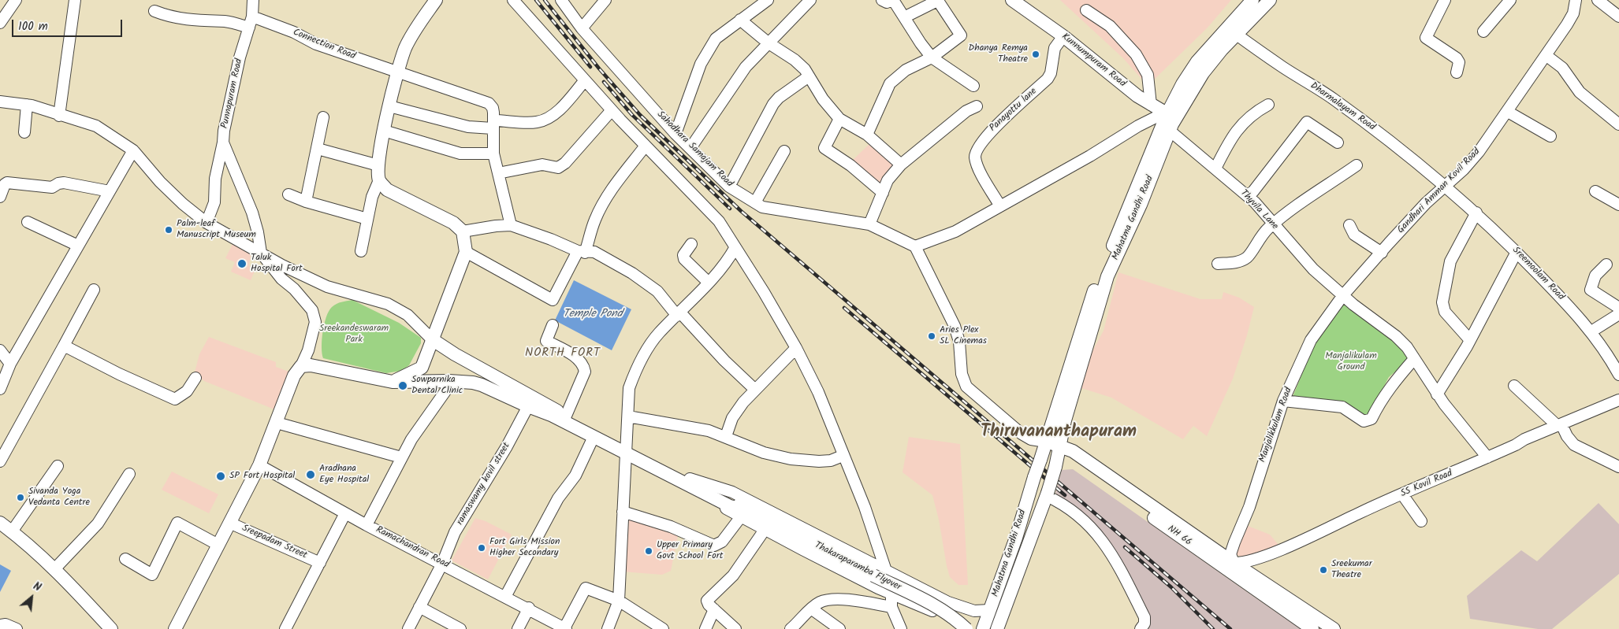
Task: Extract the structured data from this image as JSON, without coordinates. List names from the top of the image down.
{
  "streets": {
    "main road": [
      "Kunnumpuram Road",
      "Mahatma Gandhi Road",
      "NH 66",
      "Thakaraparamba Flyover"
    ],
    "street": [
      "Connection Road",
      "Punnapuram Road",
      "Dharmalayam Road",
      "Panayottu lane",
      "Sahodhara Samajam Road",
      "Gandhari Amman Kovil Road",
      "Thyvila Lane",
      "Sreemoolam Road",
      "Manjalikkulam Road",
      "ramaswamy kovil street",
      "SS Kovil Road",
      "Sreepadam Street",
      "Ramachandran Road"
    ]
  },
  "crossings": [
    ["Connection Road", "Punnapuram Road"],
    ["Kunnumpuram Road", "Panayottu lane"],
    ["Kunnumpuram Road", "Mahatma Gandhi Road"],
    ["Dharmalayam Road", "Gandhari Amman Kovil Road"],
    ["Dharmalayam Road", "Mahatma Gandhi Road"],
    ["Dharmalayam Road", "Sreemoolam Road"],
    ["Gandhari Amman Kovil Road", "Thyvila Lane"],
    ["Gandhari Amman Kovil Road", "Sreemoolam Road"],
    ["Gandhari Amman Kovil Road", "Manjalikkulam Road"],
    ["Thyvila Lane", "Mahatma Gandhi Road"],
    ["Thyvila Lane", "Manjalikkulam Road"],
    ["Thyvila Lane", "SS Kovil Road"],
    ["Mahatma Gandhi Road", "NH 66"],
    ["Manjalikkulam Road", "SS Kovil Road"],
    ["Manjalikkulam Road", "NH 66"],
    ["ramaswamy kovil street", "Ramachandran Road"],
    ["SS Kovil Road", "NH 66"]
  ],
  "districts": ["NORTH FORT", "Thiruvananthapuram"],
  "water": ["Temple Pond"],
  "parks": ["Sreekandeswaram Park", "Manjalikulam Ground"],
  "places": [
    "Dhanya Remya Theatre",
    "Palm-leaf Manuscript Museum",
    "Taluk Hospital Fort",
    "Aries Plex SL Cinemas",
    "Sowparnika Dental Clinic",
    "Aradhana Eye Hospital",
    "SP Fort Hospital",
    "Sivanda Yoga Vedanta Centre",
    "Fort Girls Mission Higher Secondary",
    "Upper Primary Govt School Fort",
    "Sreekumar Theatre"
  ],
  "scale_bar": "100 m",
  "north": "top right"
}
